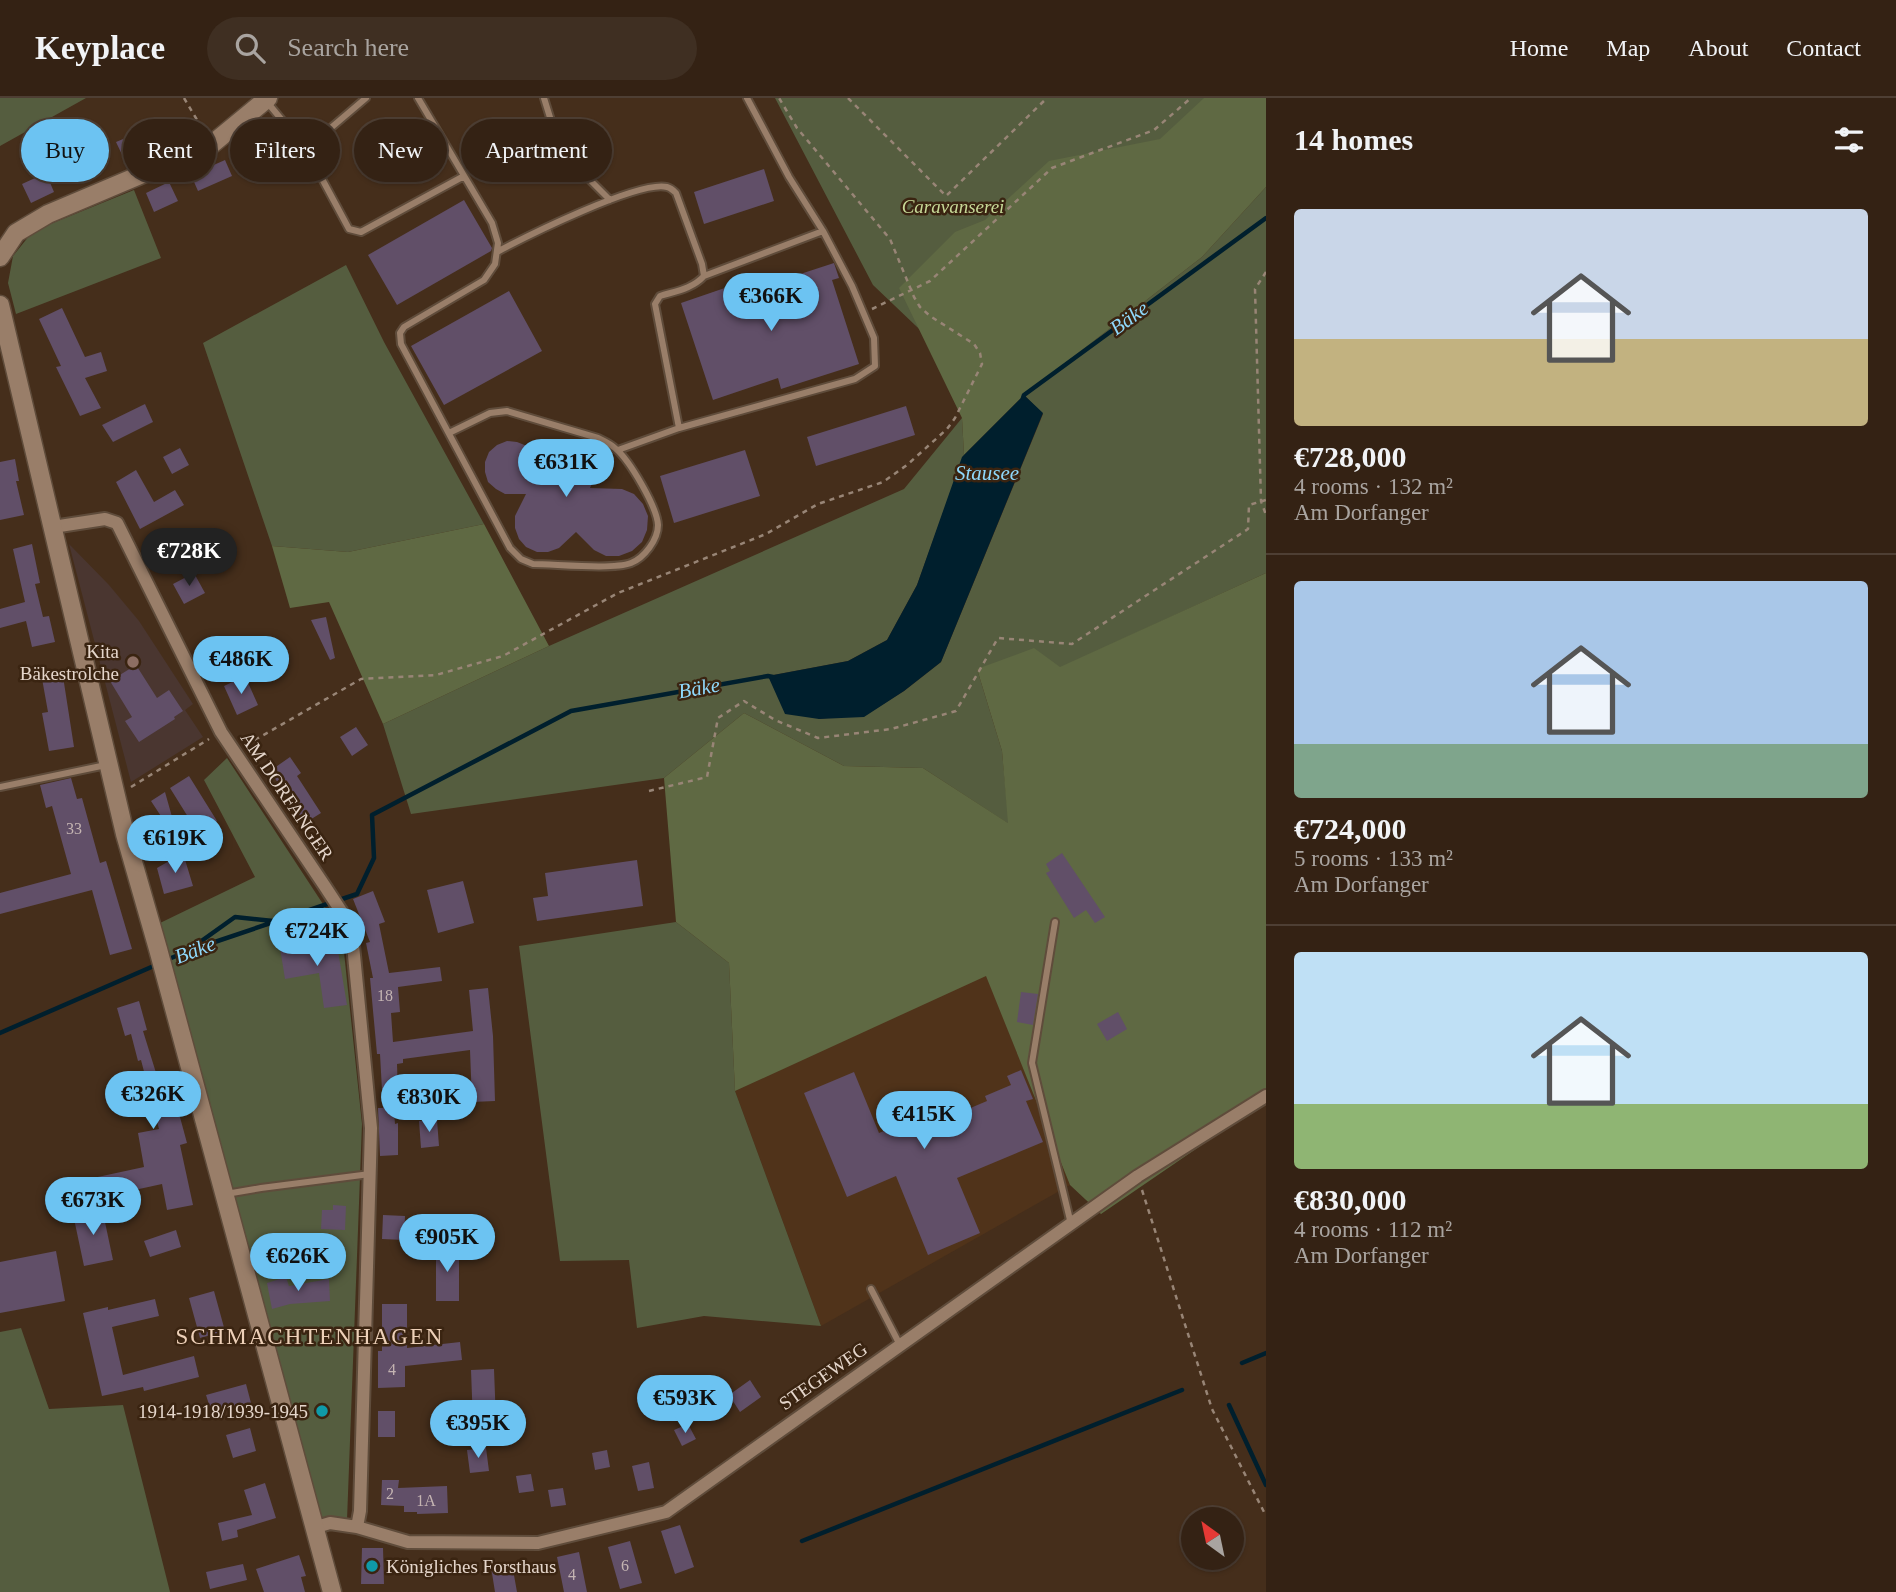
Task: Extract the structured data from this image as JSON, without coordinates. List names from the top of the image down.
{
  "streets": {
    "street": ["AM DORFANGER", "STEGEWEG"]
  },
  "districts": ["SCHMACHTENHAGEN"],
  "water": ["Bäke", "Stausee"],
  "parks": ["Caravanserei"],
  "places": ["Kita Bäkestrolche", "1914-1918/1939-1945", "Königliches Forsthaus"],
  "house_numbers": [
    "33",
    "18",
    "4",
    "2",
    "1A",
    "6",
    "4"
  ],
  "north": "top left",
  "page": {
    "header": "Keyplace",
    "search": "Search here",
    "nav": [
      "Home",
      "Map",
      "About",
      "Contact"
    ],
    "heading": "14 homes",
    "chip": [
      "Buy",
      "Rent",
      "Filters",
      "New",
      "Apartment"
    ],
    "list": [
      {
        "name": "€728,000",
        "note": "4 rooms · 132 m² · Am Dorfanger"
      },
      {
        "name": "€724,000",
        "note": "5 rooms · 133 m² · Am Dorfanger"
      },
      {
        "name": "€830,000",
        "note": "4 rooms · 112 m² · Am Dorfanger"
      }
    ],
    "price": [
      "€366K",
      "€631K",
      "€728K",
      "€486K",
      "€619K",
      "€724K",
      "€326K",
      "€830K",
      "€415K",
      "€673K",
      "€905K",
      "€626K",
      "€593K",
      "€395K"
    ]
  }
}
